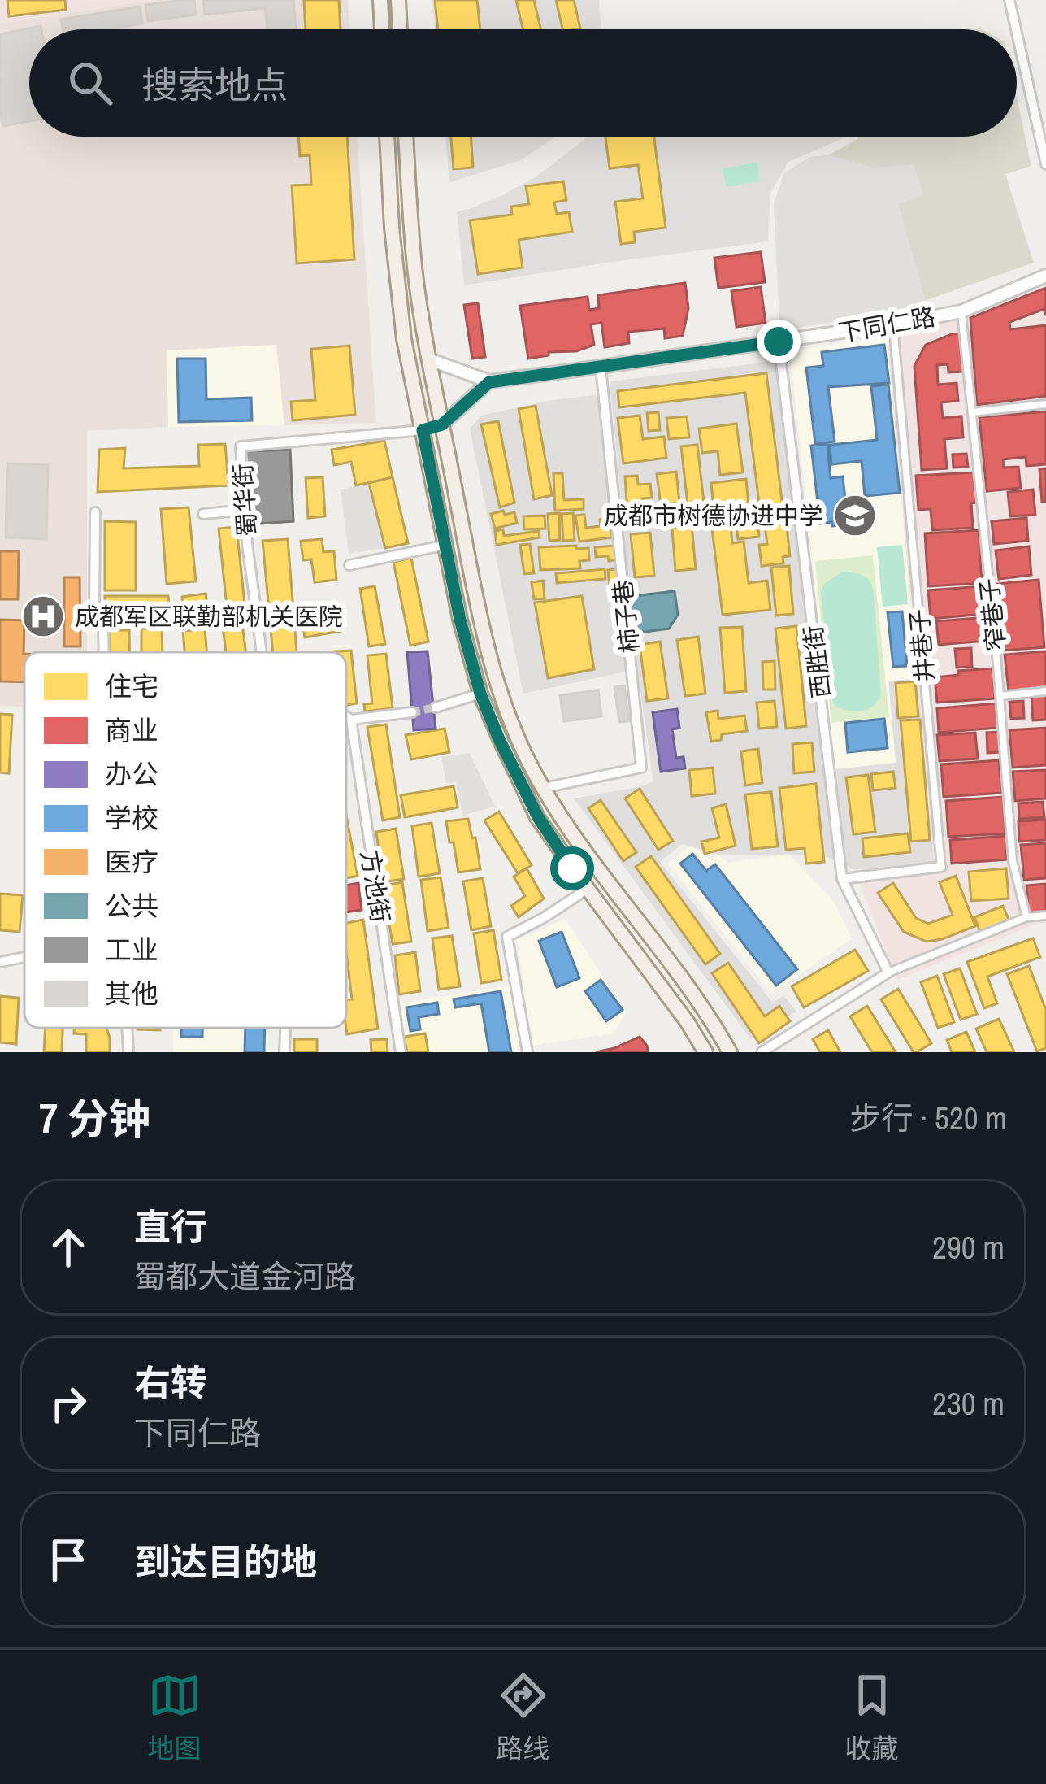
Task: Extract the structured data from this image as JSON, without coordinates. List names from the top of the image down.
{
  "streets": {
    "street": [
      "下同仁路",
      "蜀华街",
      "窄巷子",
      "柿子巷",
      "井巷子",
      "西胜街",
      "方池街"
    ]
  },
  "crossings": [
    ["下同仁路", "窄巷子"],
    ["下同仁路", "柿子巷"],
    ["下同仁路", "井巷子"],
    ["下同仁路", "西胜街"],
    ["井巷子", "西胜街"]
  ],
  "places": {
    "school or university": ["成都市树德协进中学"],
    "hospital": ["成都军区联勤部机关医院"]
  },
  "legend": [
    "住宅",
    "商业",
    "办公",
    "学校",
    "医疗",
    "公共",
    "工业",
    "其他"
  ],
  "page": {
    "search": "搜索地点",
    "heading": ["7 分钟", "步行 · 520 m"],
    "list": [
      ["直行", "蜀都大道金河路", "290 m"],
      ["右转", "下同仁路", "230 m"],
      "到达目的地"
    ],
    "nav": ["地图", "路线", "收藏"]
  }
}
